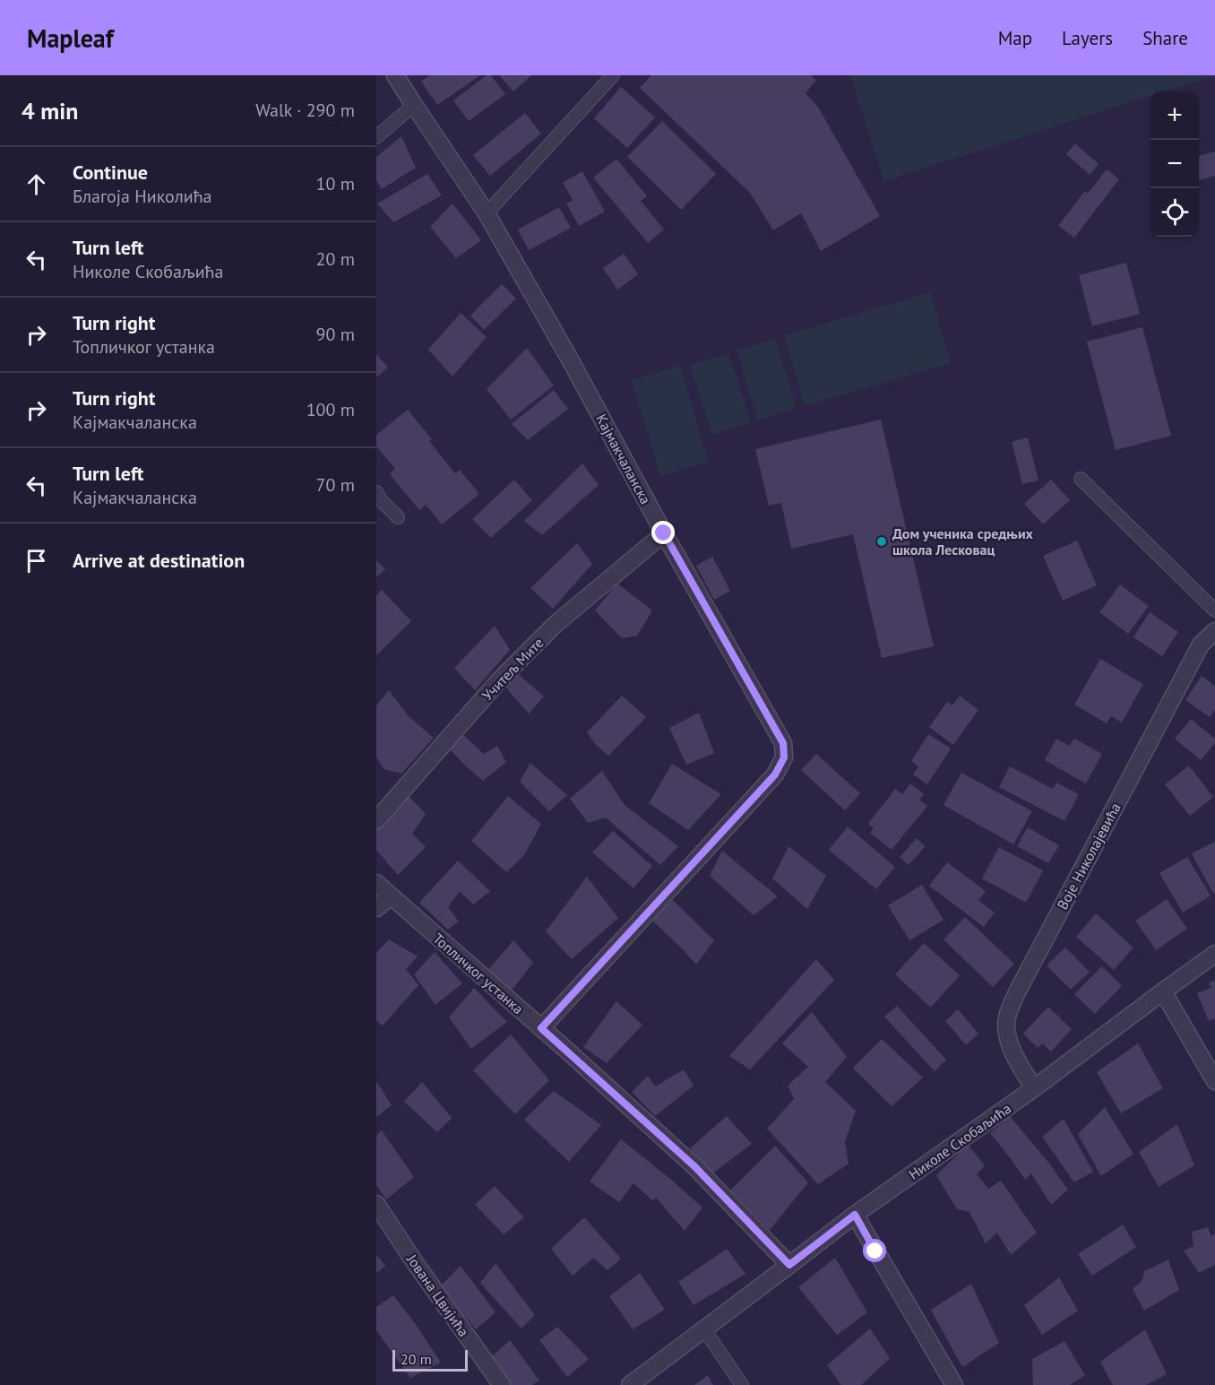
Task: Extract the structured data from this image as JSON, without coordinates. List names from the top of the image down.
{
  "streets": {
    "street": [
      "Кајмакчаланска",
      "Учитељ Мите",
      "Воје Николајевића",
      "Топличког устанка",
      "Николе Скобаљића",
      "Јована Цвијића"
    ]
  },
  "crossings": [
    ["Кајмакчаланска", "Учитељ Мите"],
    ["Кајмакчаланска", "Топличког устанка"],
    ["Воје Николајевића", "Николе Скобаљића"],
    ["Топличког устанка", "Николе Скобаљића"]
  ],
  "places": ["Дом ученика средњих школа Лесковац"],
  "scale_bar": "20 m",
  "page": {
    "header": "Mapleaf",
    "nav": ["Map", "Layers", "Share"],
    "heading": ["4 min", "Walk · 290 m"],
    "map_buttons": ["+", "−"],
    "list": [
      ["Continue", "Благоја Николића", "10 m"],
      ["Turn left", "Николе Скобаљића", "20 m"],
      ["Turn right", "Топличког устанка", "90 m"],
      ["Turn right", "Кајмакчаланска", "100 m"],
      ["Turn left", "Кајмакчаланска", "70 m"],
      "Arrive at destination"
    ],
    "scale": "20 m"
  }
}
